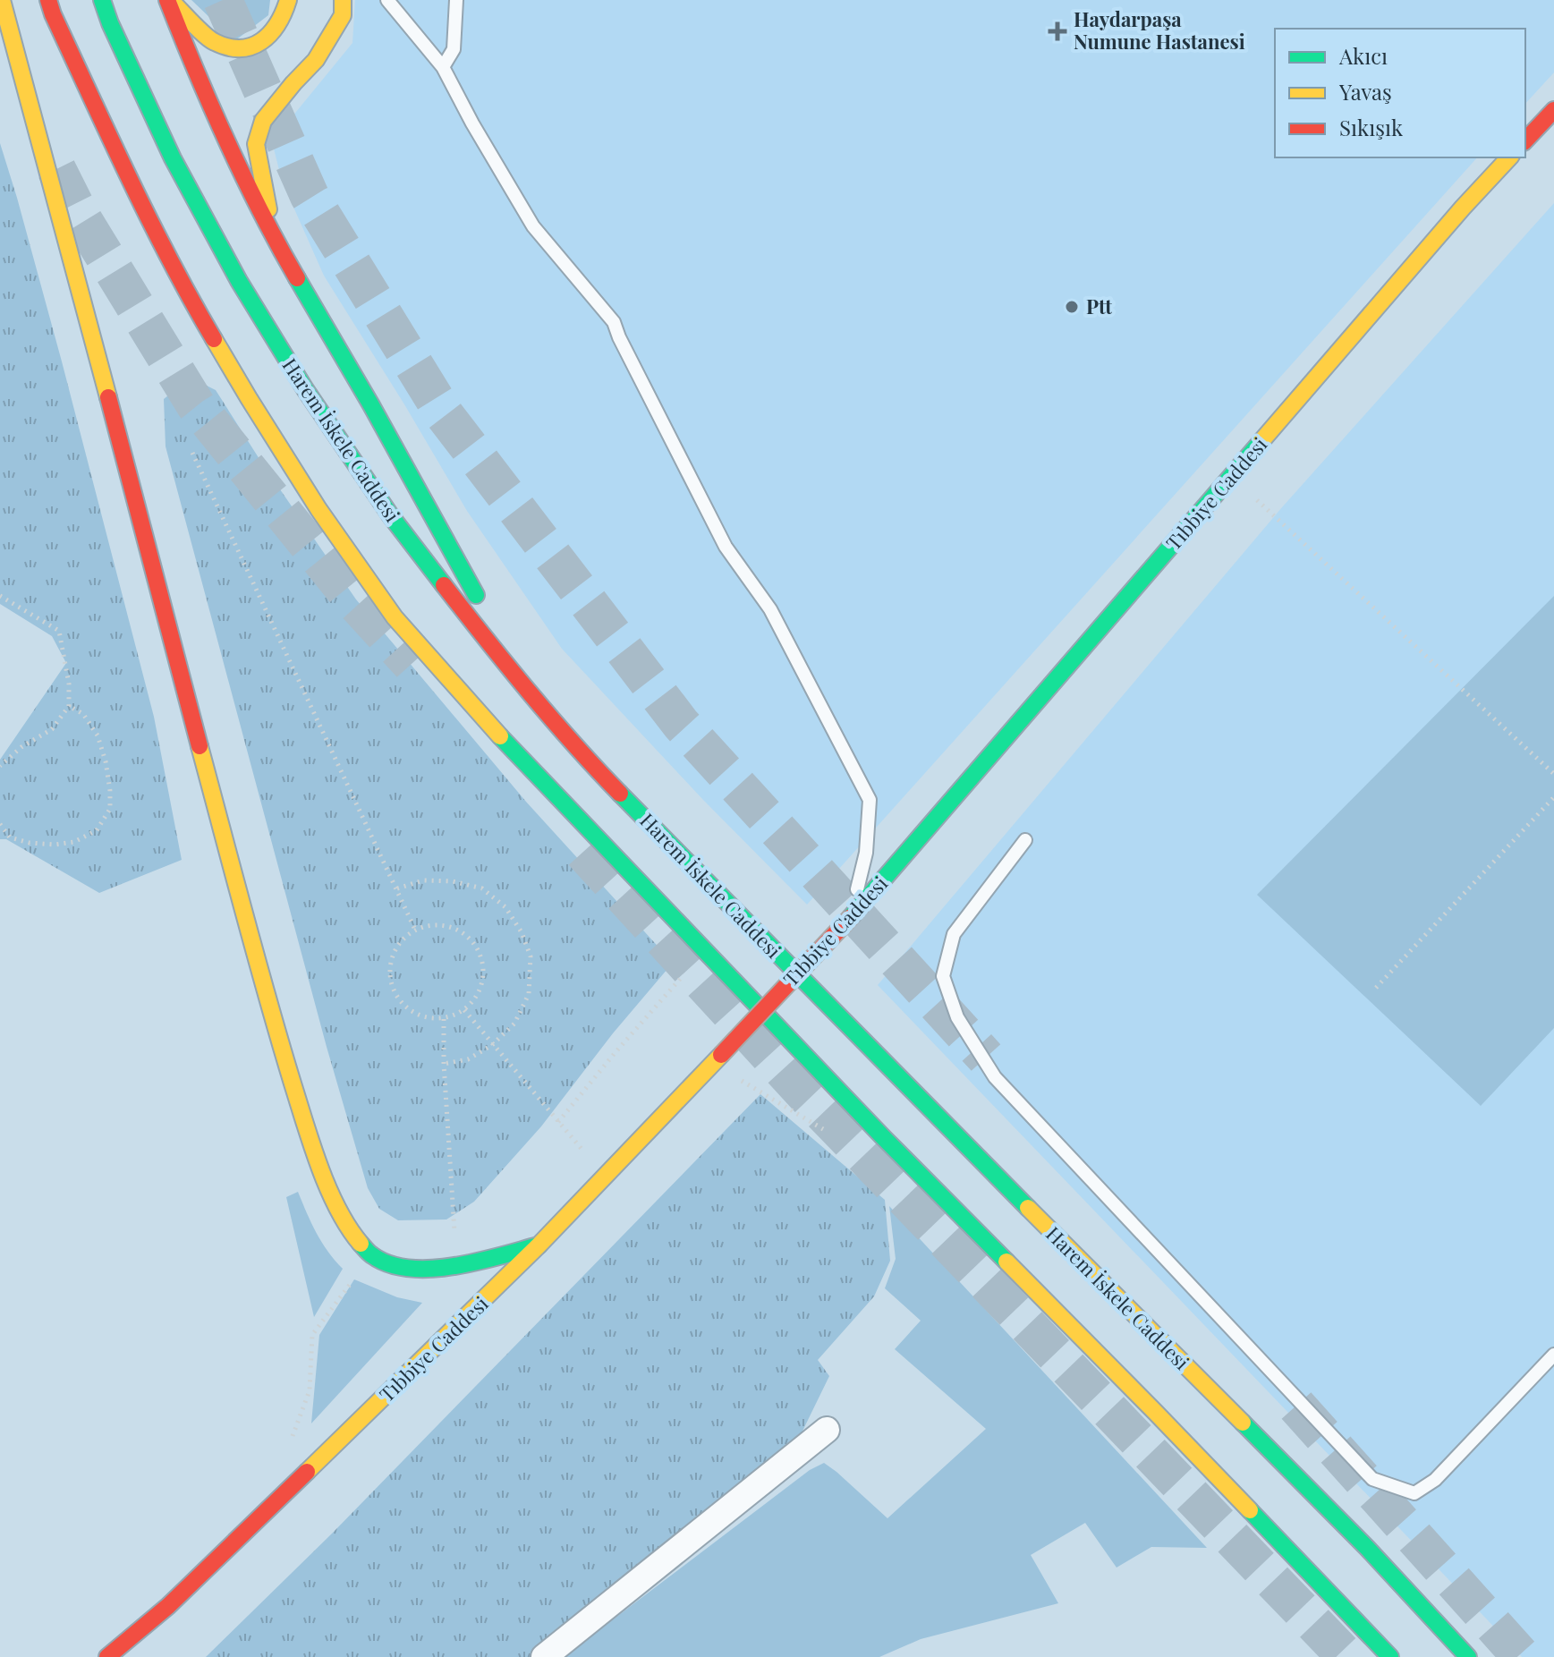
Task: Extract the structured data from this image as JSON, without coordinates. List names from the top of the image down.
{
  "streets": {
    "main road": ["Harem İskele Caddesi", "Tıbbiye Caddesi"]
  },
  "places": {
    "health": ["Haydarpaşa Numune Hastanesi"],
    "other": ["Ptt"]
  },
  "legend": ["Akıcı", "Yavaş", "Sıkışık"]
}
